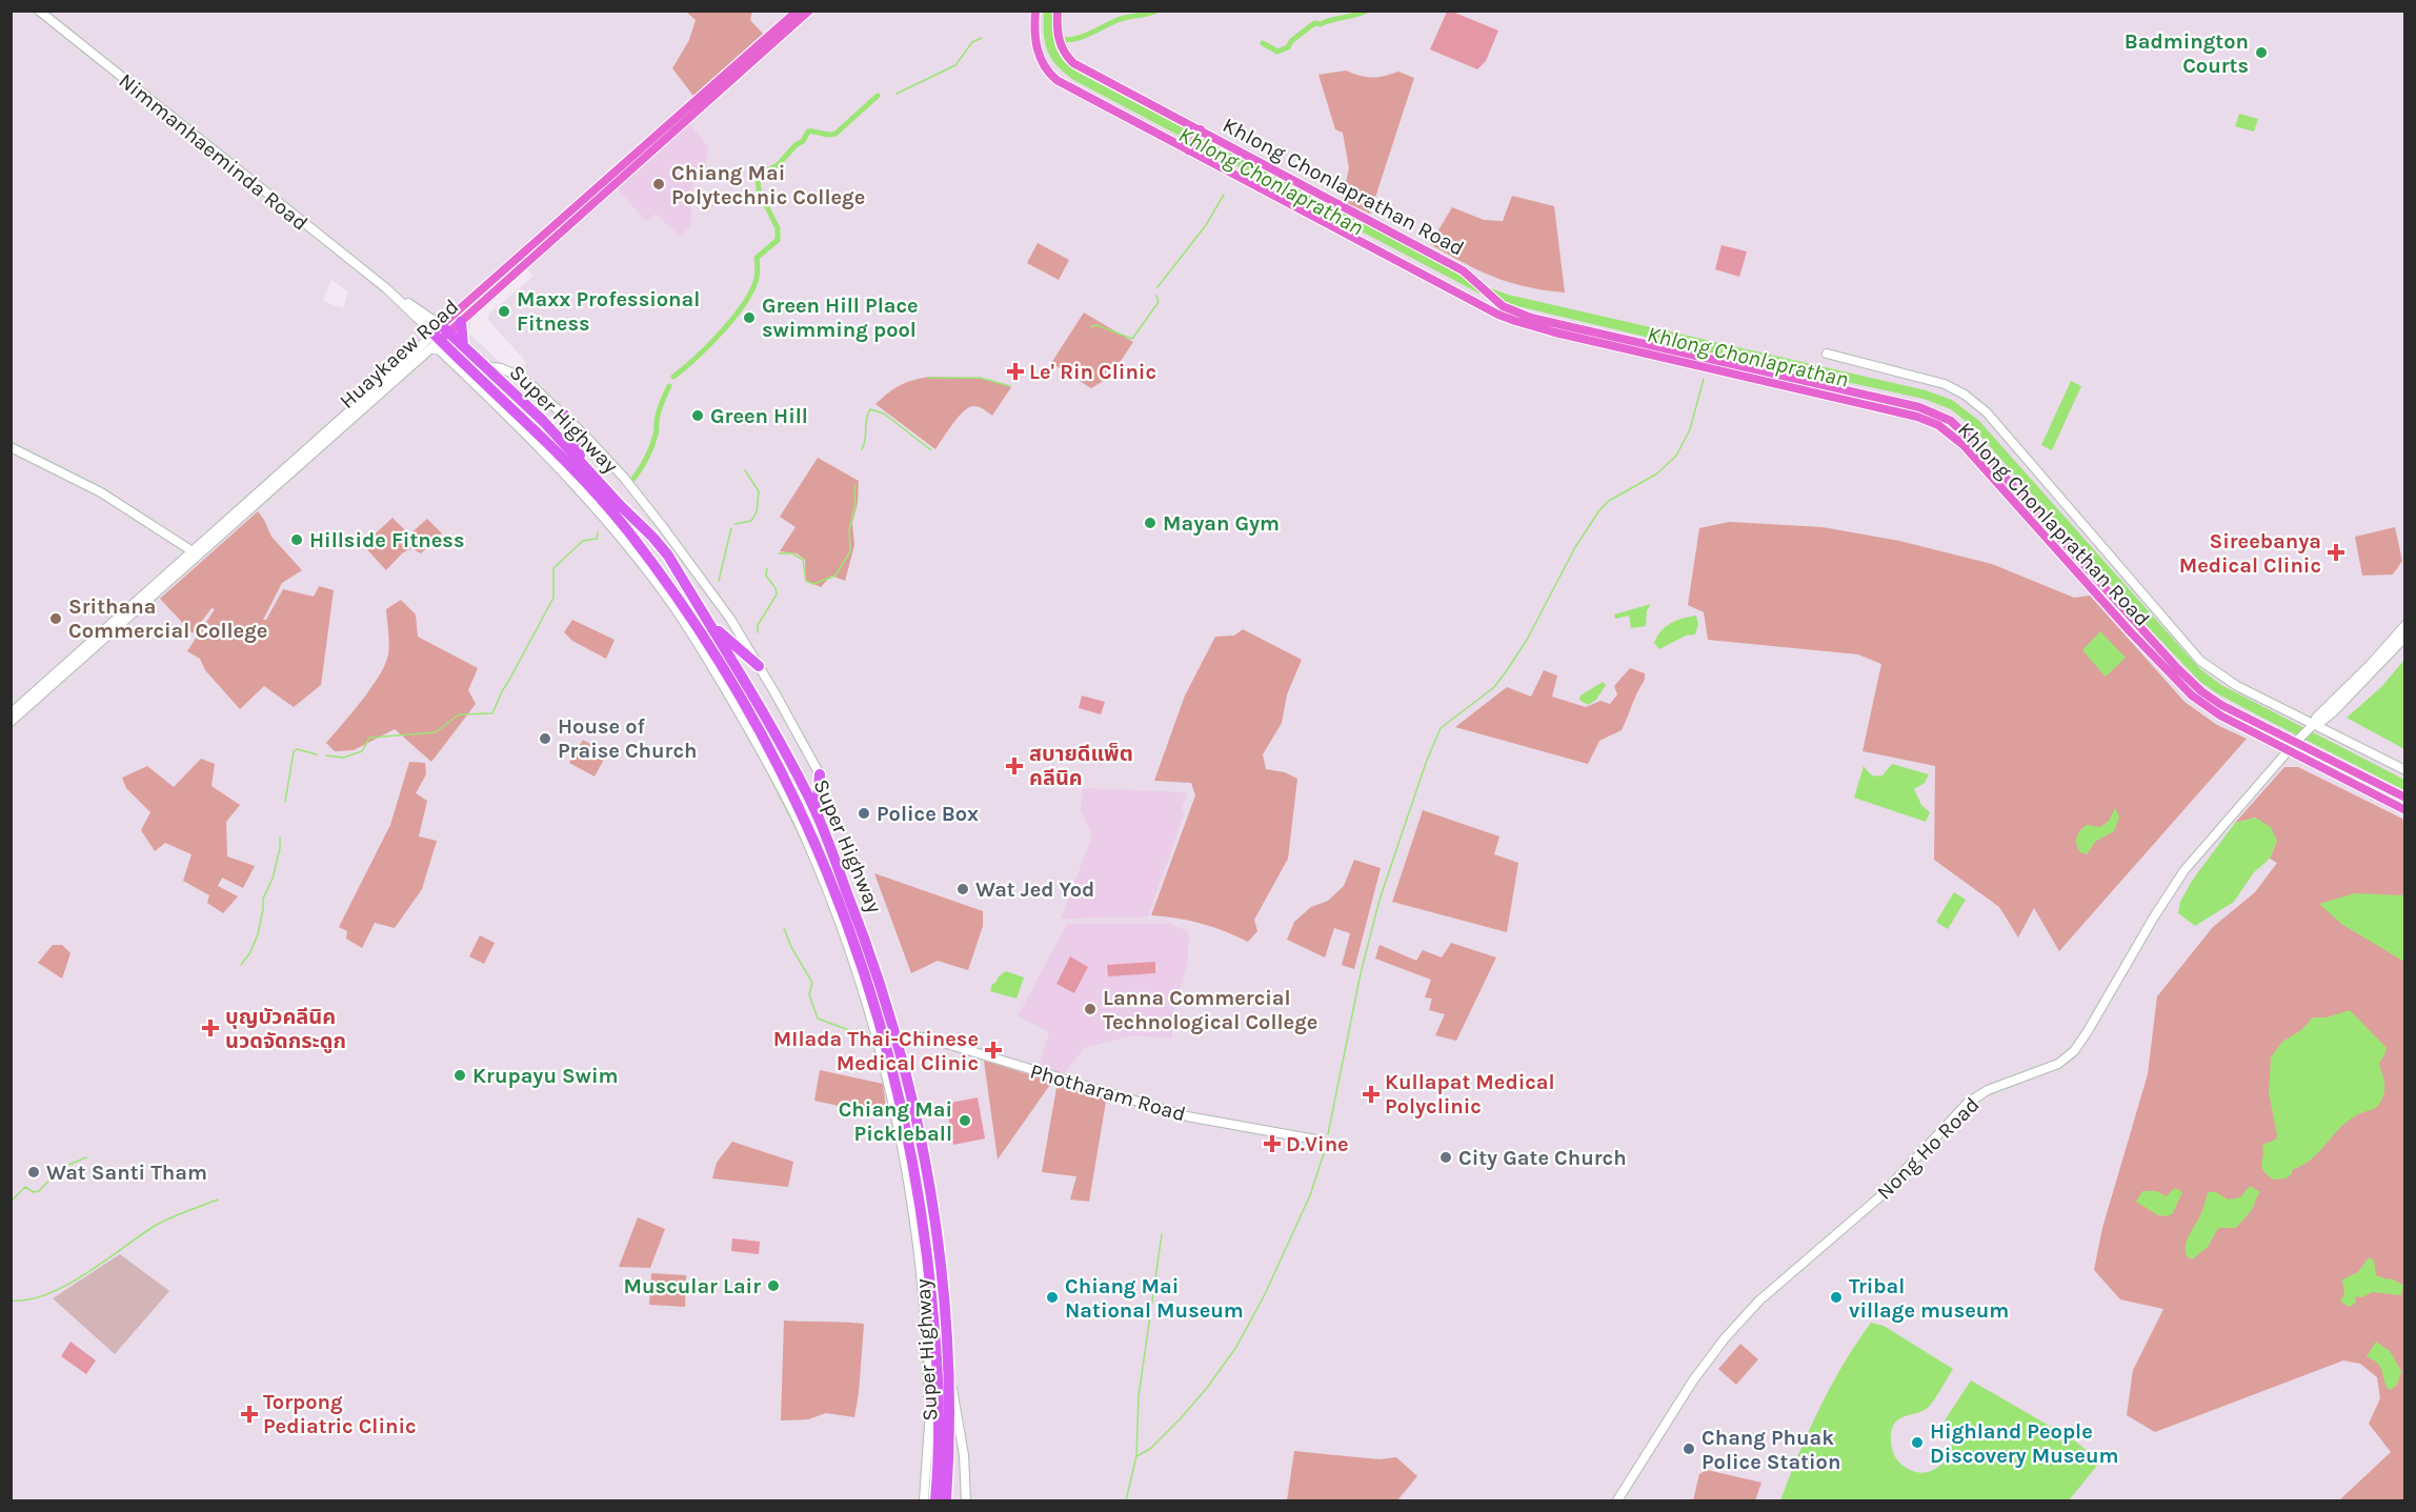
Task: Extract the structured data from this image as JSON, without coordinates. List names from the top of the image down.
{
  "streets": {
    "highway": ["Super Highway"],
    "main road": [
      "Nimmanhaeminda Road",
      "Khlong Chonlaprathan Road",
      "Huaykaew Road",
      "Photharam Road",
      "Nong Ho Road"
    ]
  },
  "crossings": [
    ["Nimmanhaeminda Road", "Huaykaew Road"],
    ["Nimmanhaeminda Road", "Super Highway"],
    ["Khlong Chonlaprathan Road", "Nong Ho Road"],
    ["Huaykaew Road", "Super Highway"],
    ["Super Highway", "Photharam Road"]
  ],
  "water": ["Khlong Chonlaprathan"],
  "places": {
    "other": [
      "Badmington Courts",
      "Chiang Mai Polytechnic College",
      "Maxx Professional Fitness",
      "Green Hill Place swimming pool",
      "Green Hill",
      "Mayan Gym",
      "Hillside Fitness",
      "Srithana Commercial College",
      "House of Praise Church",
      "Police Box",
      "Wat Jed Yod",
      "Lanna Commercial Technological College",
      "Krupayu Swim",
      "Chiang Mai Pickleball",
      "City Gate Church",
      "Wat Santi Tham",
      "Muscular Lair",
      "Chiang Mai National Museum",
      "Tribal village museum",
      "Highland People Discovery Museum",
      "Chang Phuak Police Station"
    ],
    "health": [
      "Le' Rin Clinic",
      "Sireebanya Medical Clinic",
      "สบายดีแพ็ต คลีนิค",
      "บุญบัวคลีนิค นวดจัดกระดูก",
      "MIlada Thai-Chinese Medical Clinic",
      "Kullapat Medical Polyclinic",
      "D.Vine",
      "Torpong Pediatric Clinic"
    ]
  }
}
